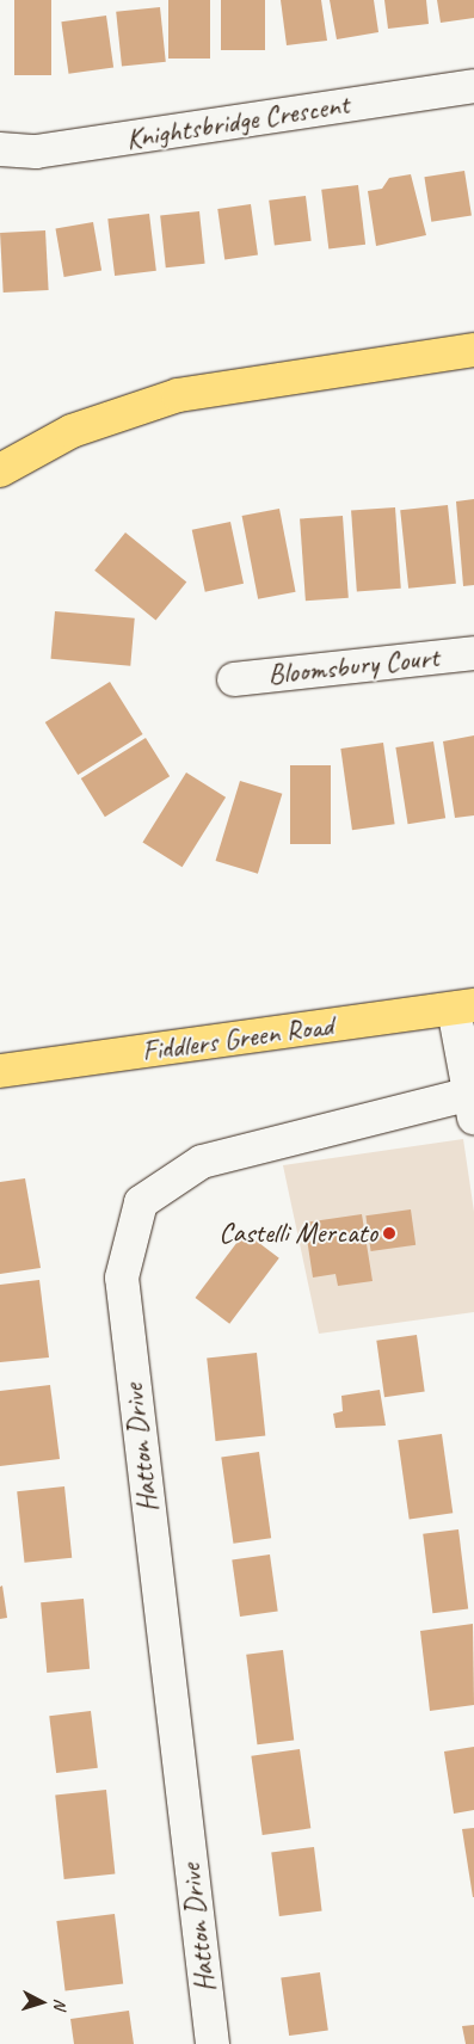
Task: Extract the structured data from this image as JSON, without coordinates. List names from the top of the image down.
{
  "streets": {
    "main road": ["Fiddlers Green Road"],
    "street": ["Knightsbridge Crescent", "Bloomsbury Court", "Hatton Drive"]
  },
  "places": ["Castelli Mercato"],
  "north": "right"
}
